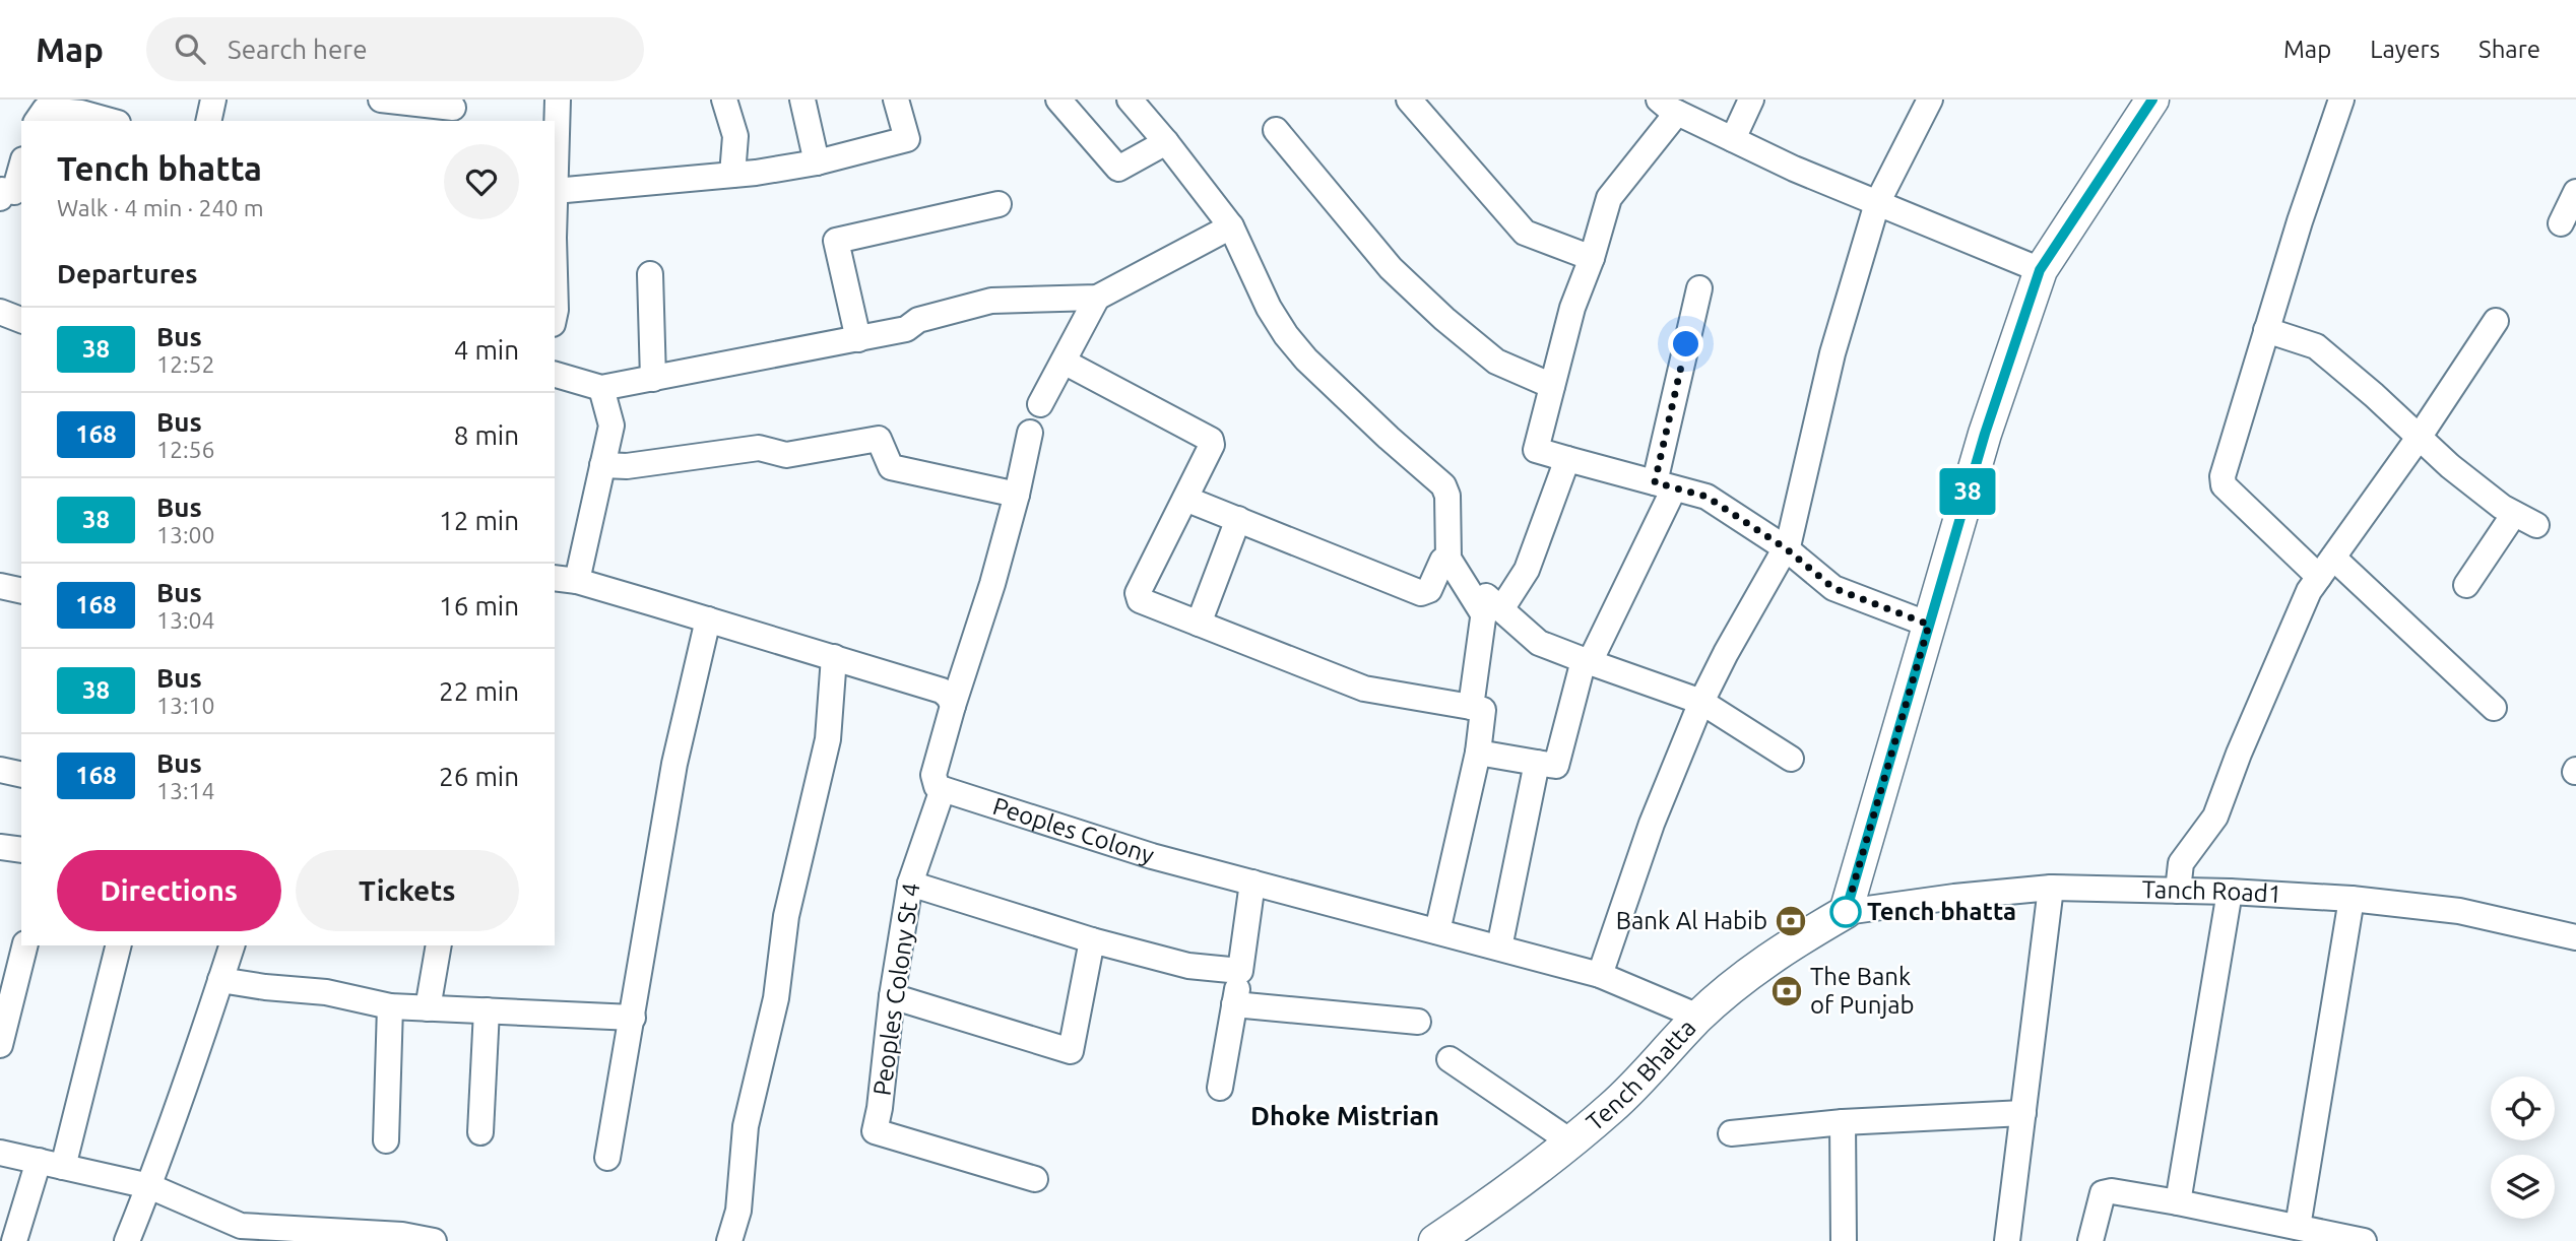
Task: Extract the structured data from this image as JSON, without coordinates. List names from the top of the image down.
{
  "streets": {
    "main road": ["Tench Bhatta"],
    "street": ["Peoples Colony", "Tanch Road1", "Peoples Colony St 4"]
  },
  "crossings": [
    ["Peoples Colony", "Peoples Colony St 4"],
    ["Peoples Colony", "Tench Bhatta"],
    ["Tanch Road1", "Tench Bhatta"]
  ],
  "districts": ["Dhoke Mistrian"],
  "places": {
    "other": ["Tench bhatta"],
    "bank": ["Bank Al Habib", "The Bank of Punjab"]
  },
  "lines": ["bus line 38"],
  "page": {
    "header": "Map",
    "search": "Search here",
    "nav": ["Map", "Layers", "Share"],
    "on_map": "38",
    "heading": [
      ["Tench bhatta", "Walk · 4 min · 240 m"],
      "Departures"
    ],
    "list": [
      {
        "mark": "38",
        "name": "Bus",
        "note": "12:52",
        "value": "4 min"
      },
      {
        "mark": "168",
        "name": "Bus",
        "note": "12:56",
        "value": "8 min"
      },
      {
        "mark": "38",
        "name": "Bus",
        "note": "13:00",
        "value": "12 min"
      },
      {
        "mark": "168",
        "name": "Bus",
        "note": "13:04",
        "value": "16 min"
      },
      {
        "mark": "38",
        "name": "Bus",
        "note": "13:10",
        "value": "22 min"
      },
      {
        "mark": "168",
        "name": "Bus",
        "note": "13:14",
        "value": "26 min"
      }
    ],
    "buttons": ["Directions", "Tickets"]
  }
}
